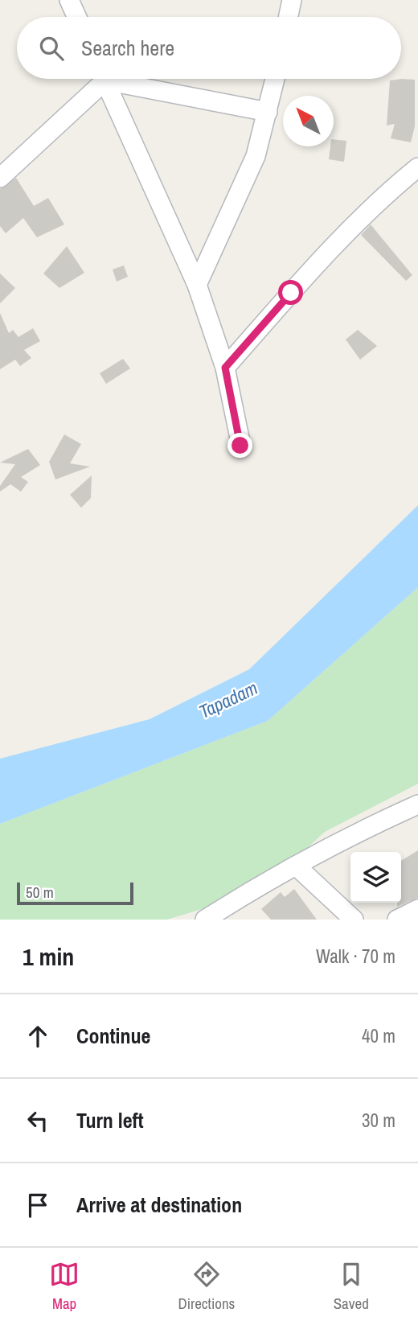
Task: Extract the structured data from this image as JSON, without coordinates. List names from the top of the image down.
{
  "water": ["Tapadam"],
  "scale_bar": "50 m",
  "north": "top left",
  "page": {
    "search": "Search here",
    "scale": "50 m",
    "heading": ["1 min", "Walk · 70 m"],
    "list": [
      ["Continue", "40 m"],
      ["Turn left", "30 m"],
      "Arrive at destination"
    ],
    "nav": ["Map", "Directions", "Saved"]
  }
}
